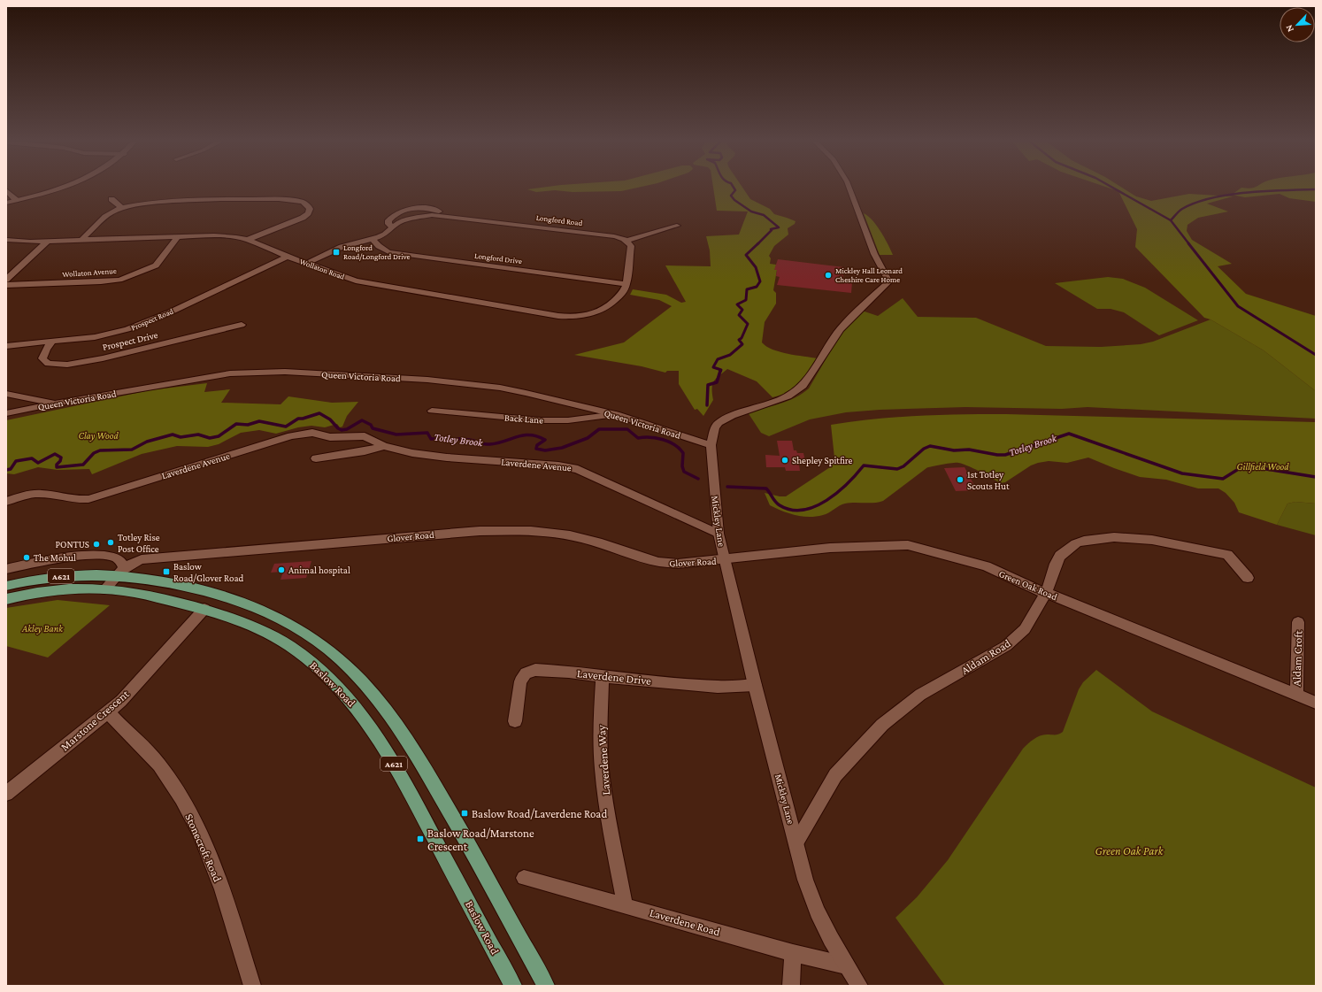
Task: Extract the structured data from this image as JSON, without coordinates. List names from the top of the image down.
{
  "streets": {
    "main road": ["A621", "Baslow Road"],
    "street": [
      "Longford Road",
      "Longford Drive",
      "Wollaton Road",
      "Wollaton Avenue",
      "Prospect Road",
      "Prospect Drive",
      "Queen Victoria Road",
      "Back Lane",
      "Laverdene Avenue",
      "Mickley Lane",
      "Glover Road",
      "Green Oak Road",
      "Aldam Road",
      "Aldam Croft",
      "Laverdene Drive",
      "Marstone Crescent",
      "Laverdene Way",
      "Stonecroft Road",
      "Laverdene Road"
    ]
  },
  "crossings": [
    ["Longford Road", "Longford Drive"],
    ["Longford Road", "Wollaton Road"],
    ["Longford Drive", "Wollaton Road"],
    ["Wollaton Road", "Wollaton Avenue"],
    ["Wollaton Road", "Prospect Road"],
    ["Prospect Road", "Prospect Drive"],
    ["Queen Victoria Road", "Back Lane"],
    ["Queen Victoria Road", "Mickley Lane"],
    ["Laverdene Avenue", "Mickley Lane"],
    ["Mickley Lane", "Glover Road"],
    ["Mickley Lane", "Green Oak Road"],
    ["Mickley Lane", "Aldam Road"],
    ["Mickley Lane", "Laverdene Drive"],
    ["Mickley Lane", "Laverdene Road"],
    ["Glover Road", "A621"],
    ["Glover Road", "Green Oak Road"],
    ["Glover Road", "Baslow Road"],
    ["Green Oak Road", "Aldam Road"],
    ["Green Oak Road", "Aldam Croft"],
    ["Laverdene Drive", "Laverdene Way"],
    ["Baslow Road", "Marstone Crescent"],
    ["Marstone Crescent", "Stonecroft Road"],
    ["Laverdene Way", "Laverdene Road"]
  ],
  "water": ["Totley Brook"],
  "parks": [
    "Clay Wood",
    "Gillfield Wood",
    "Akley Bank",
    "Green Oak Park"
  ],
  "places": {
    "transit": [
      "Longford Road/Longford Drive",
      "Baslow Road/Glover Road",
      "Baslow Road/Laverdene Road",
      "Baslow Road/Marstone Crescent"
    ],
    "other": [
      "Mickley Hall Leonard Cheshire Care Home",
      "Shepley Spitfire",
      "1st Totley Scouts Hut",
      "Totley Rise Post Office",
      "PONTUS",
      "The Mohul",
      "Animal hospital"
    ]
  },
  "north": "bottom left"
}
